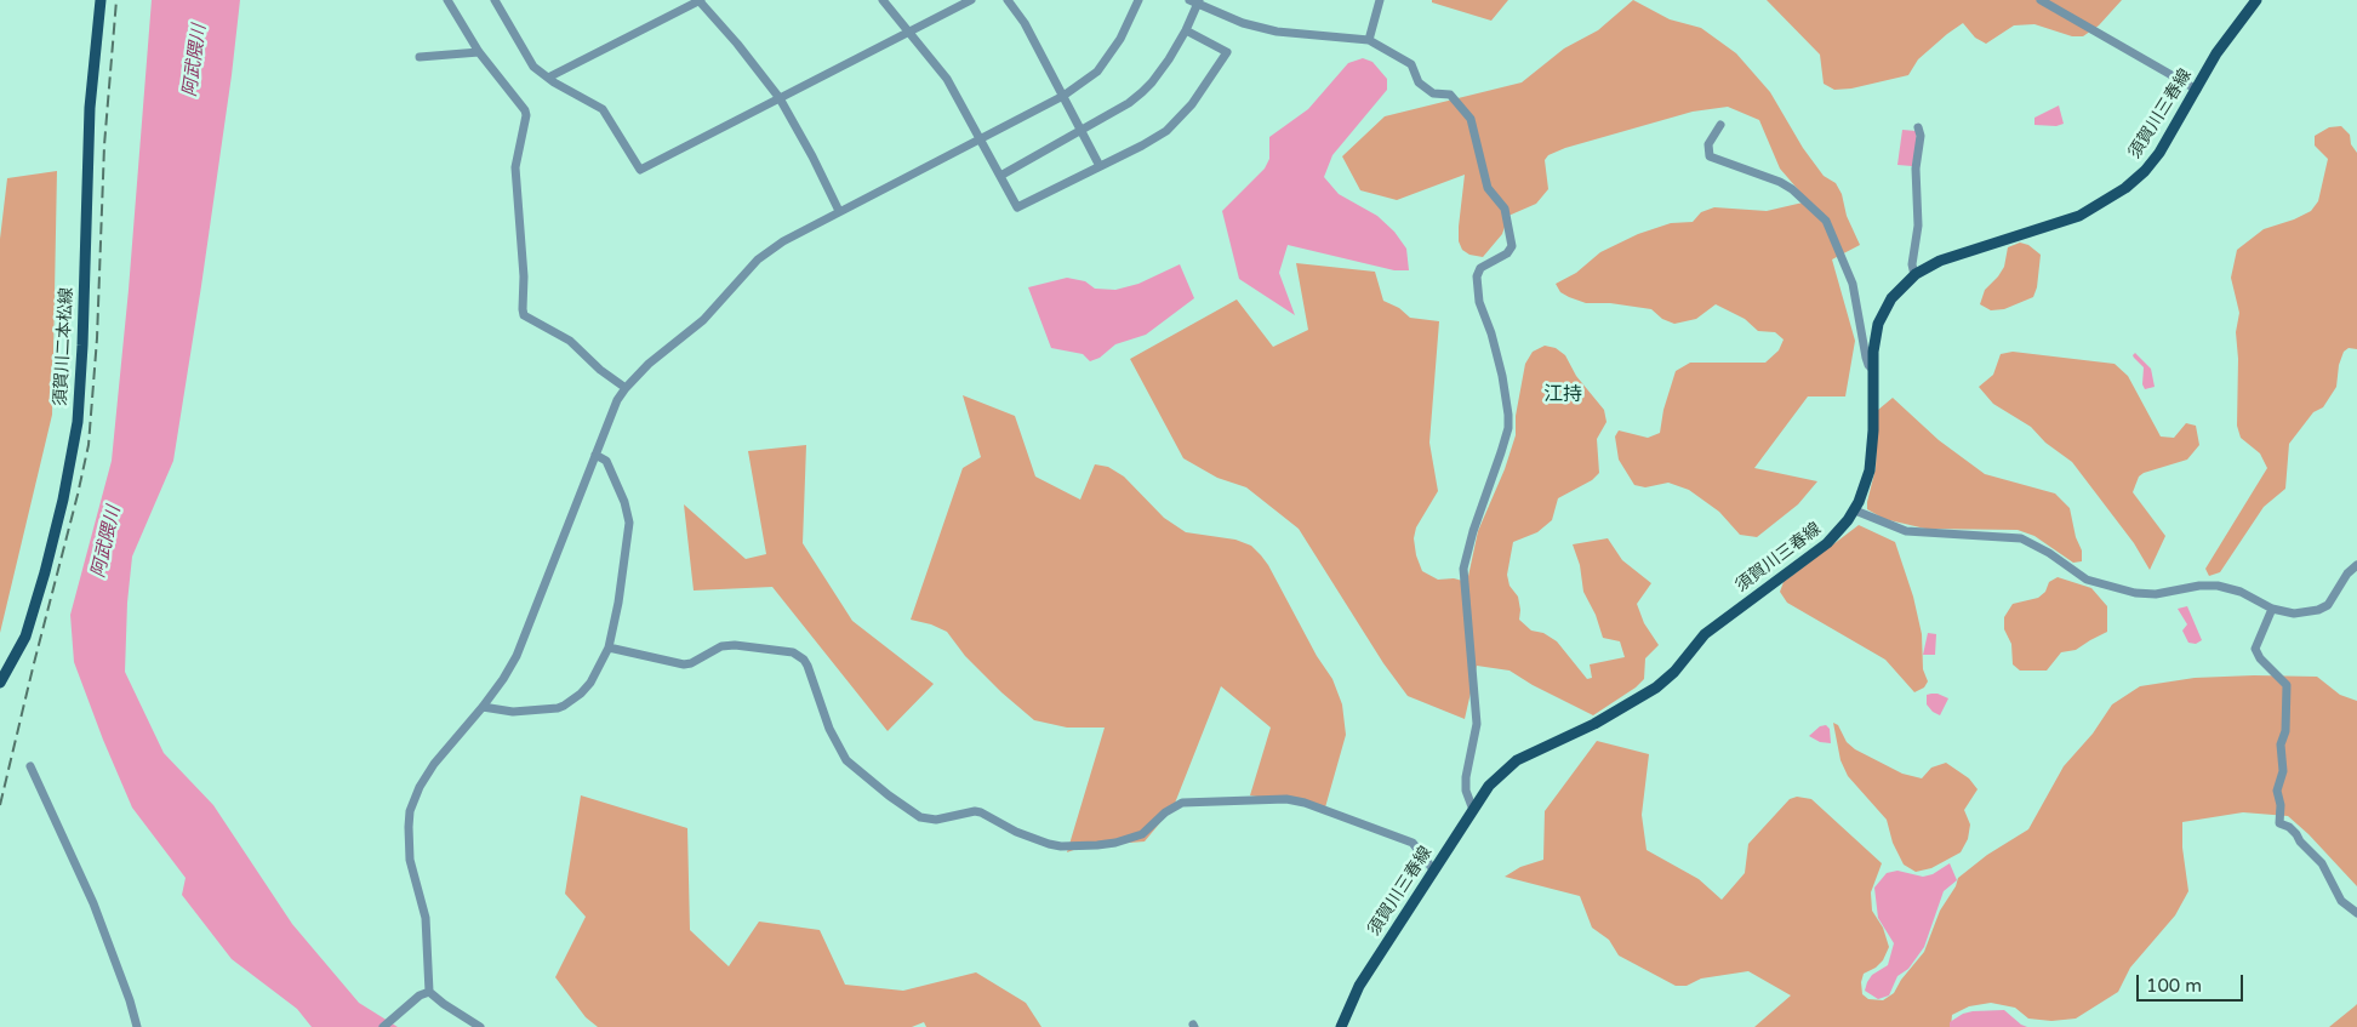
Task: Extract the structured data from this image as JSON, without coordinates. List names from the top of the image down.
{
  "streets": {
    "main road": ["須賀川三春線", "須賀川二本松線"]
  },
  "districts": ["江持"],
  "water": ["阿武隈川"],
  "scale_bar": "100 m"
}
